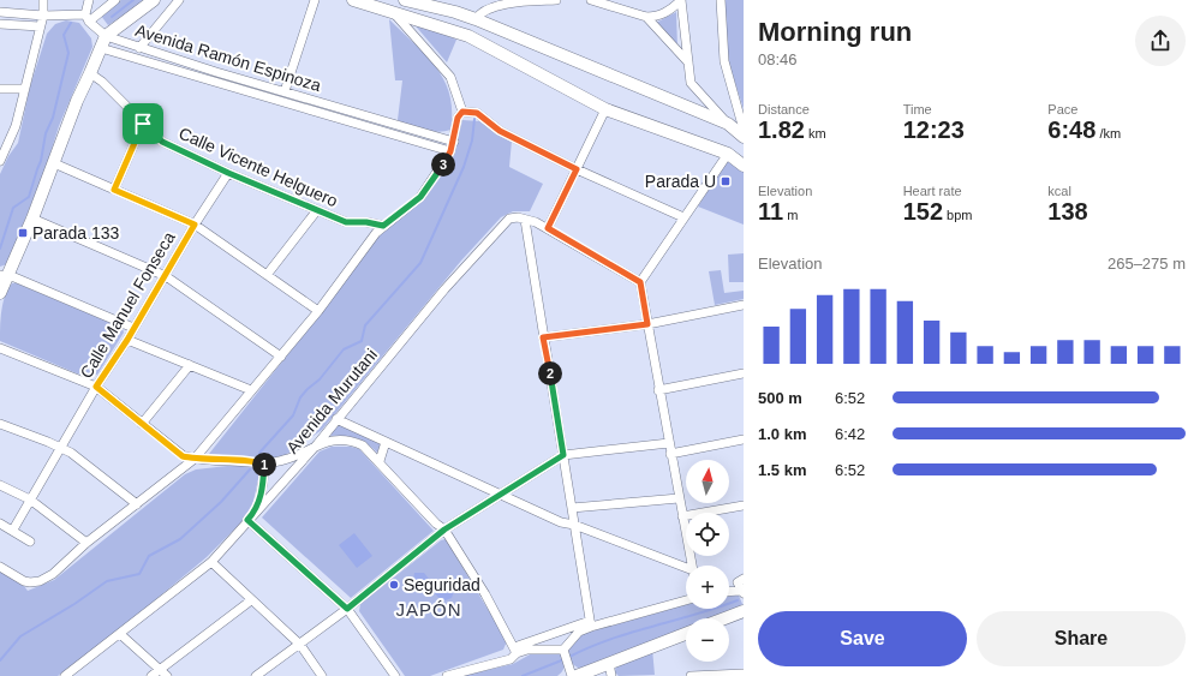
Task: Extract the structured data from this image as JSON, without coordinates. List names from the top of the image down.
{
  "streets": {
    "street": [
      "Avenida Ramón Espinoza",
      "Calle Vicente Helguero",
      "Calle Manuel Fonseca",
      "Avenida Murutani"
    ]
  },
  "crossings": [
    ["Calle Vicente Helguero", "Calle Manuel Fonseca"]
  ],
  "districts": ["JAPÓN"],
  "places": {
    "transit": ["Parada U", "Parada 133"],
    "other": ["Seguridad"]
  },
  "north": "top",
  "page": {
    "heading": ["Morning run", "08:46"],
    "stats": [
      ["Distance", "1.82 km"],
      ["Time", "12:23"],
      ["Pace", "6:48 /km"],
      ["Elevation", "11 m"],
      ["Heart rate", "152 bpm"],
      ["kcal", "138"]
    ],
    "pins": ["3", "2", "1"],
    "chart": ["Elevation", "265–275 m"],
    "list": [
      {
        "name": "500 m",
        "note": "6:52"
      },
      {
        "name": "1.0 km",
        "note": "6:42"
      },
      {
        "name": "1.5 km",
        "note": "6:52"
      }
    ],
    "map_buttons": ["+", "−"],
    "buttons": ["Save", "Share"]
  }
}
